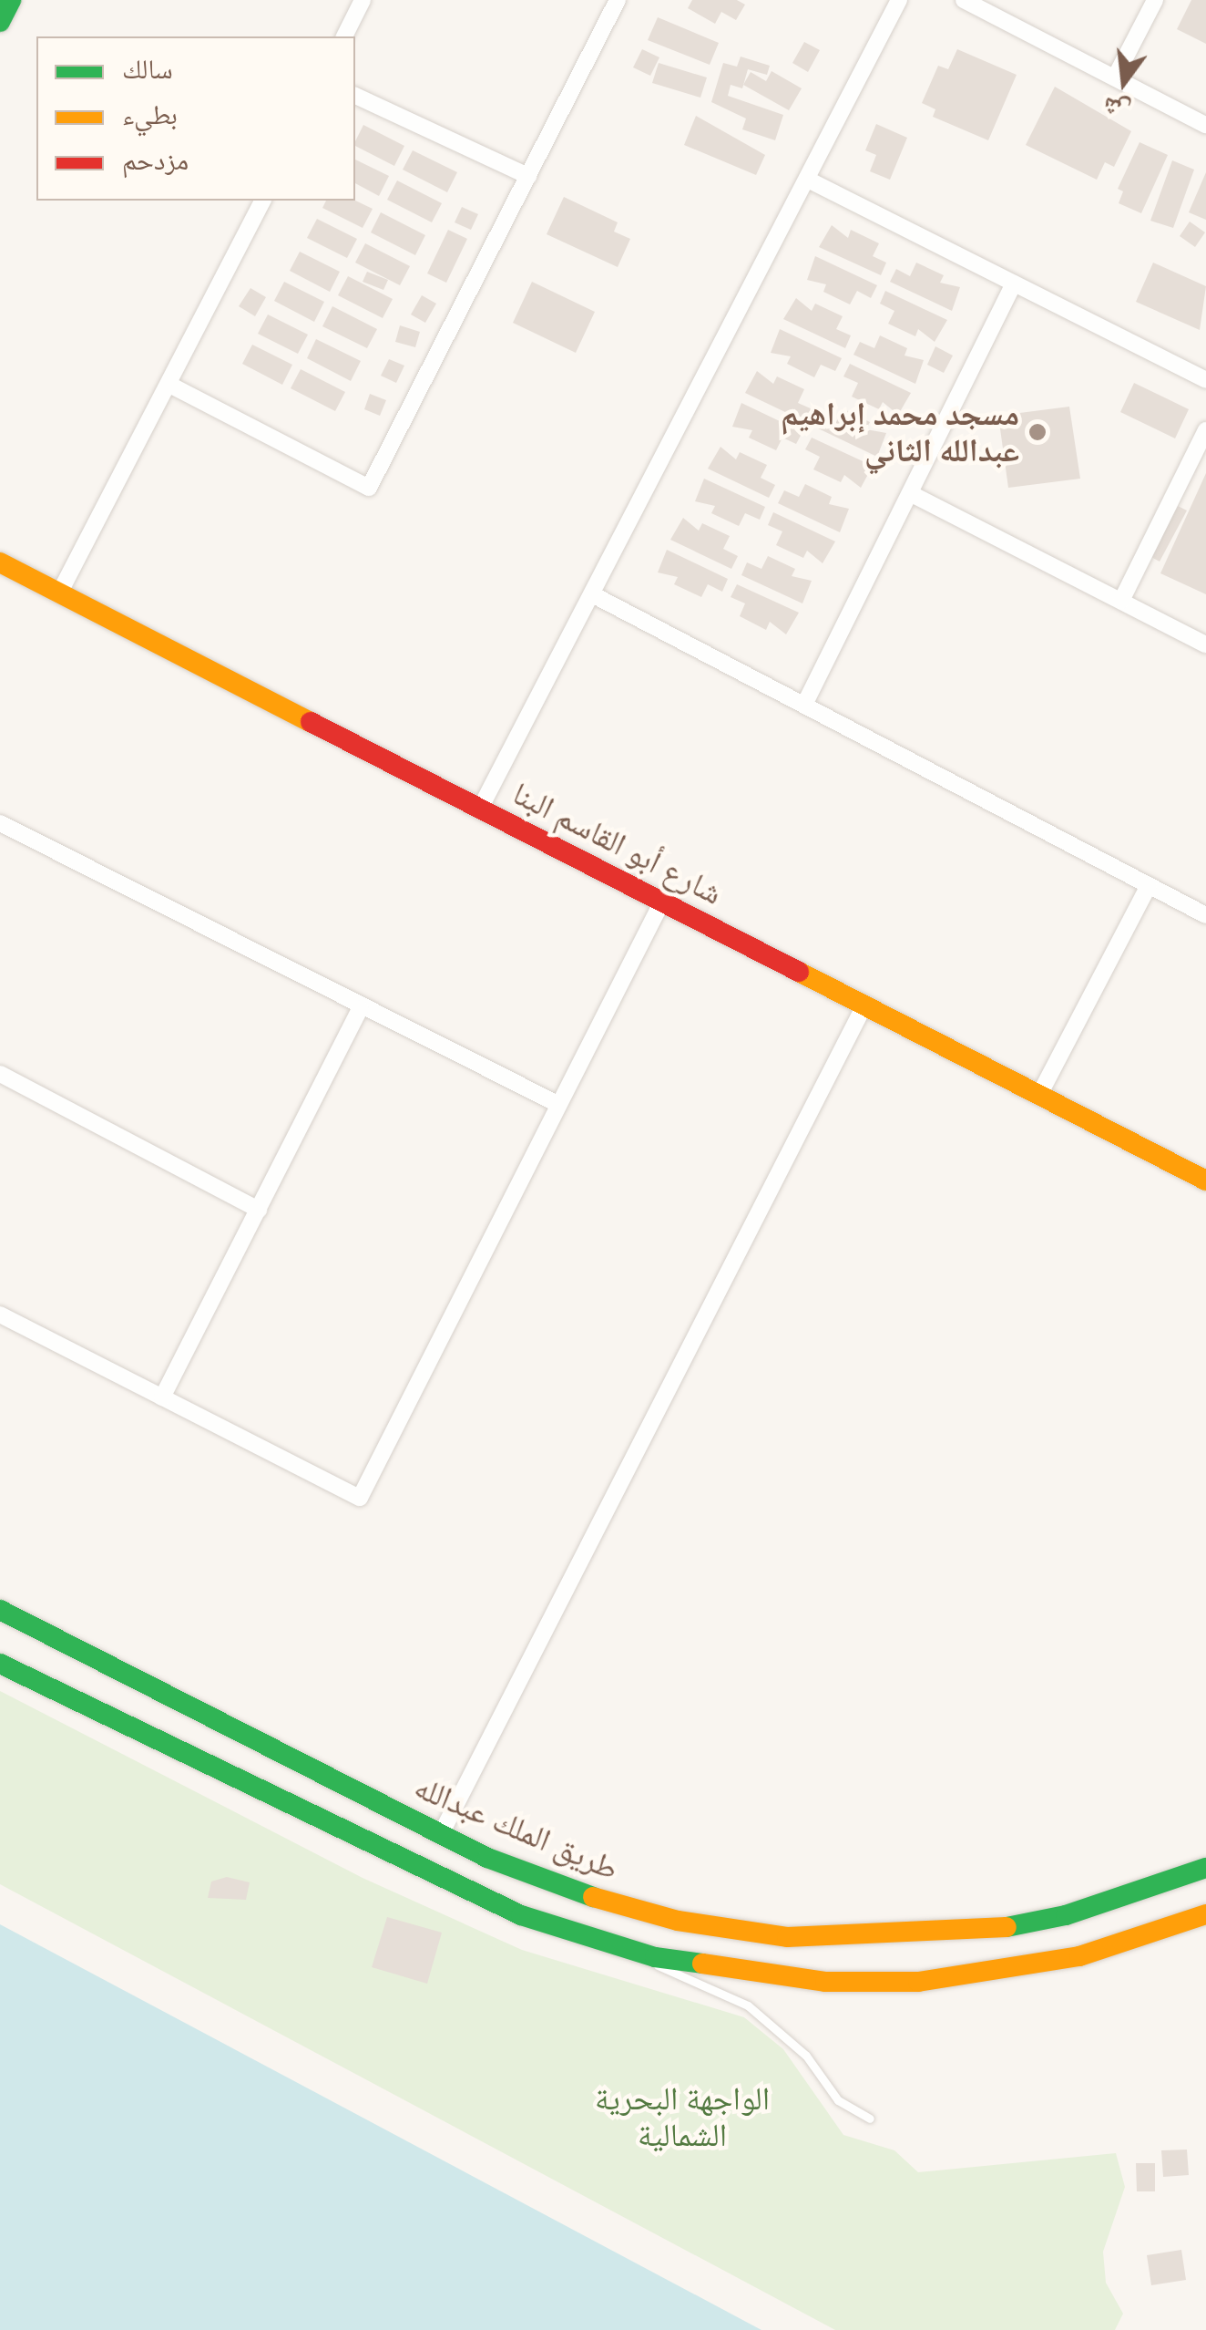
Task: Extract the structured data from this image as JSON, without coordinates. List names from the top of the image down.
{
  "streets": {
    "street": ["شارع أبو القاسم البنا", "طريق الملك عبدالله"]
  },
  "parks": ["الواجهة البحرية الشمالية"],
  "places": ["مسجد محمد إبراهيم عبدالله الثاني"],
  "legend": ["سالك", "بطيء", "مزدحم"],
  "north": "bottom"
}
